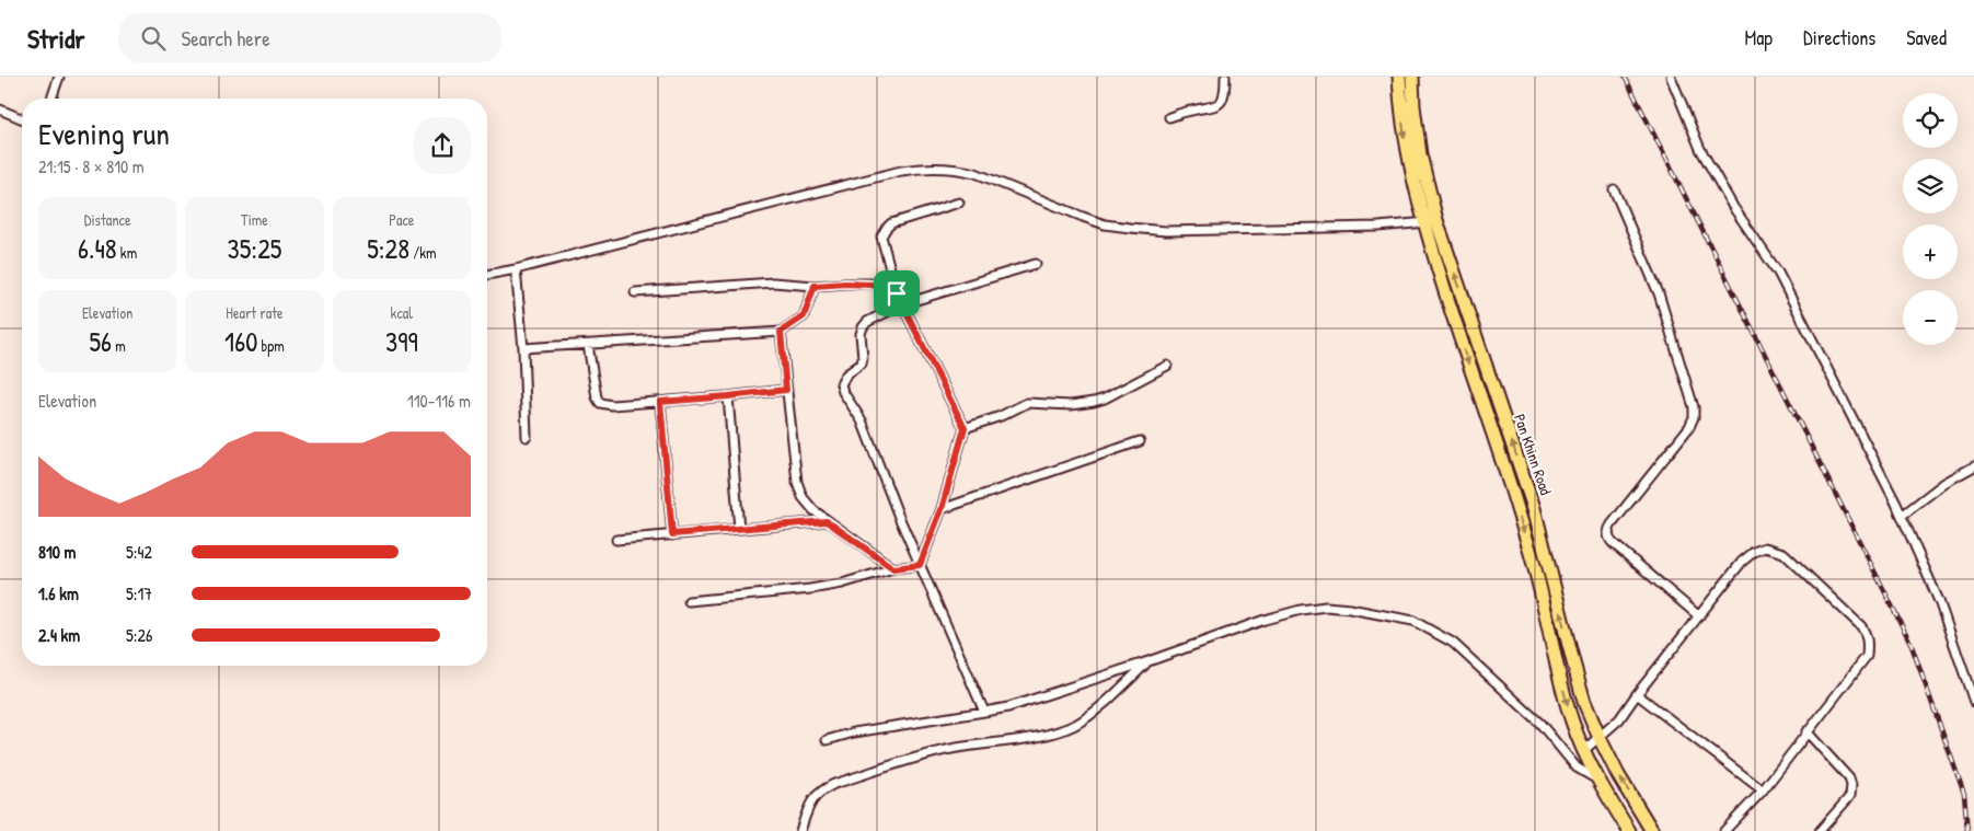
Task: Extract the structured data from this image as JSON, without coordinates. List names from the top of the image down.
{
  "streets": {
    "main road": ["Pan Khinn Road"]
  },
  "page": {
    "header": "Stridr",
    "search": "Search here",
    "nav": ["Map", "Directions", "Saved"],
    "map_buttons": ["+", "−"],
    "heading": ["Evening run", "21:15 · 8 × 810 m"],
    "stats": [
      ["Distance", "6.48 km"],
      ["Time", "35:25"],
      ["Pace", "5:28 /km"],
      ["Elevation", "56 m"],
      ["Heart rate", "160 bpm"],
      ["kcal", "399"]
    ],
    "chart": ["Elevation", "110–116 m"],
    "list": [
      {
        "name": "810 m",
        "note": "5:42"
      },
      {
        "name": "1.6 km",
        "note": "5:17"
      },
      {
        "name": "2.4 km",
        "note": "5:26"
      }
    ]
  }
}
